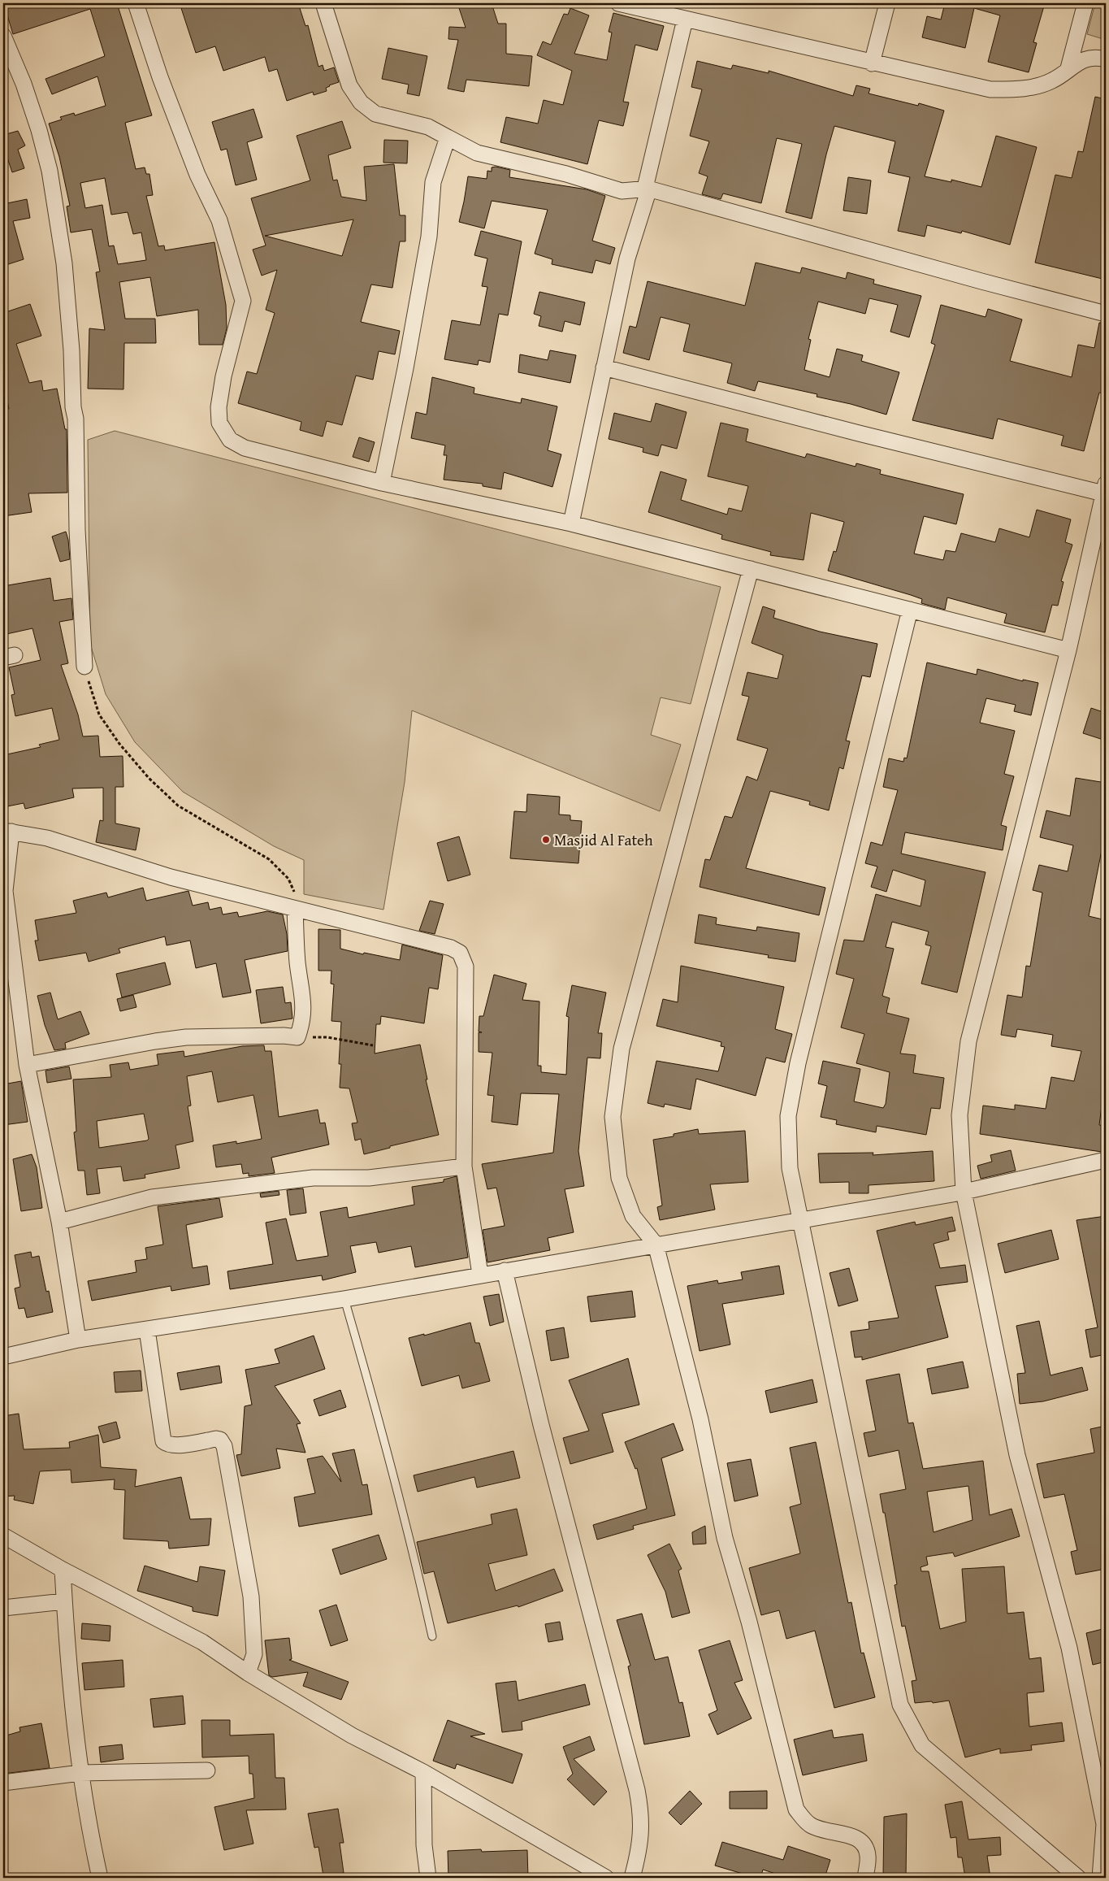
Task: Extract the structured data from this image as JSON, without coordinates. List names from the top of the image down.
{
  "places": ["Masjid Al Fateh"]
}
